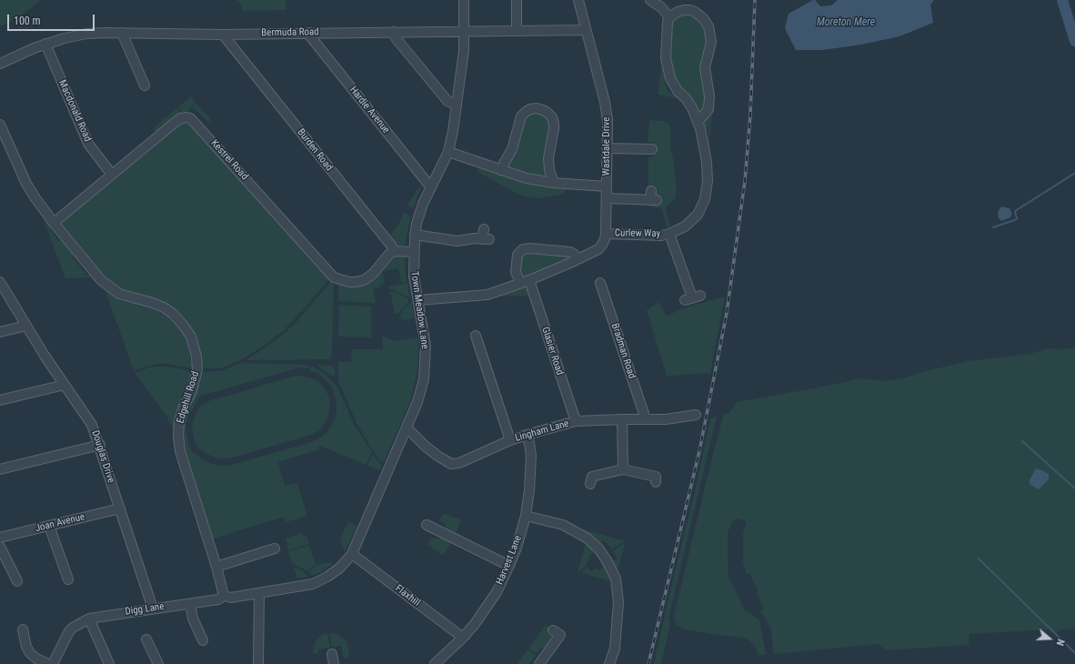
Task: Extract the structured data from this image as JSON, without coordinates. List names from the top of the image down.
{
  "streets": {
    "street": [
      "Bermuda Road",
      "Hardie Avenue",
      "Macdonald Road",
      "Wastdale Drive",
      "Burden Road",
      "Kestrel Road",
      "Curlew Way",
      "Town Meadow Lane",
      "Glasier Road",
      "Bradman Road",
      "Edgehill Road",
      "Lingham Lane",
      "Douglas Drive",
      "Joan Avenue",
      "Harvest Lane",
      "Flaxhill",
      "Digg Lane"
    ]
  },
  "crossings": [
    ["Bermuda Road", "Hardie Avenue"],
    ["Bermuda Road", "Macdonald Road"],
    ["Bermuda Road", "Wastdale Drive"],
    ["Bermuda Road", "Burden Road"],
    ["Bermuda Road", "Town Meadow Lane"],
    ["Hardie Avenue", "Town Meadow Lane"],
    ["Macdonald Road", "Kestrel Road"],
    ["Wastdale Drive", "Curlew Way"],
    ["Wastdale Drive", "Town Meadow Lane"],
    ["Wastdale Drive", "Glasier Road"],
    ["Burden Road", "Kestrel Road"],
    ["Kestrel Road", "Edgehill Road"],
    ["Town Meadow Lane", "Lingham Lane"],
    ["Town Meadow Lane", "Flaxhill"],
    ["Town Meadow Lane", "Digg Lane"],
    ["Glasier Road", "Lingham Lane"],
    ["Bradman Road", "Lingham Lane"],
    ["Edgehill Road", "Digg Lane"],
    ["Lingham Lane", "Harvest Lane"],
    ["Douglas Drive", "Joan Avenue"],
    ["Douglas Drive", "Digg Lane"],
    ["Harvest Lane", "Flaxhill"]
  ],
  "water": ["Moreton Mere"],
  "scale_bar": "100 m",
  "north": "right"
}
